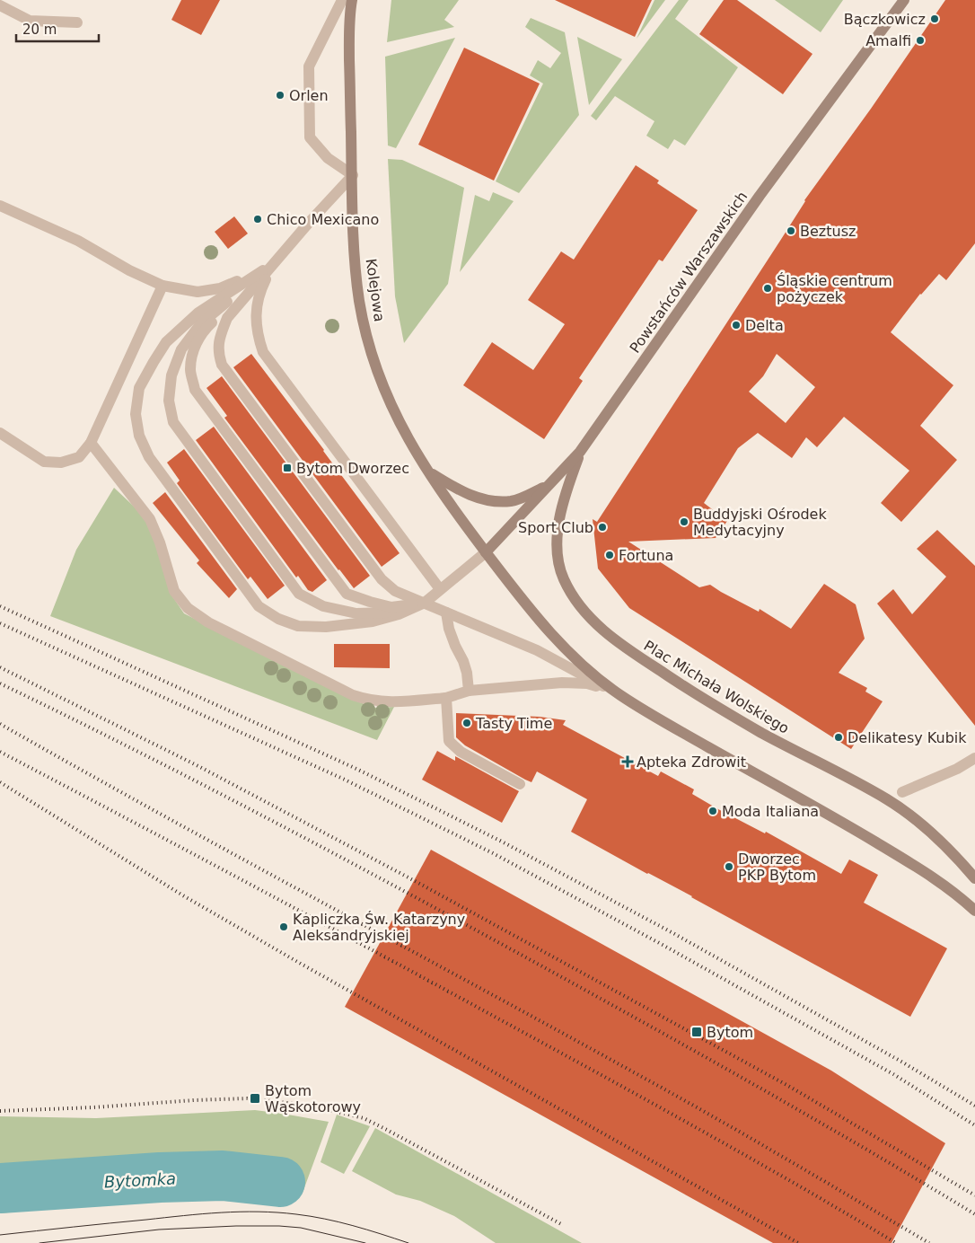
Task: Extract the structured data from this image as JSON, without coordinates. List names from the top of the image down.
{
  "streets": {
    "main road": ["Powstańców Warszawskich", "Kolejowa", "Plac Michała Wolskiego"]
  },
  "crossings": [
    ["Powstańców Warszawskich", "Kolejowa"],
    ["Powstańców Warszawskich", "Plac Michała Wolskiego"]
  ],
  "water": ["Bytomka"],
  "places": {
    "other": [
      "Bączkowicz",
      "Amalfi",
      "Orlen",
      "Chico Mexicano",
      "Beztusz",
      "Śląskie centrum pożyczek",
      "Delta",
      "Buddyjski Ośrodek Medytacyjny",
      "Sport Club",
      "Fortuna",
      "Tasty Time",
      "Delikatesy Kubik",
      "Moda Italiana",
      "Dworzec PKP Bytom",
      "Kapliczka Św. Katarzyny Aleksandryjskiej"
    ],
    "transit": ["Bytom Dworzec", "Bytom", "Bytom Wąskotorowy"],
    "health": ["Apteka Zdrowit"]
  },
  "scale_bar": "20 m"
}
